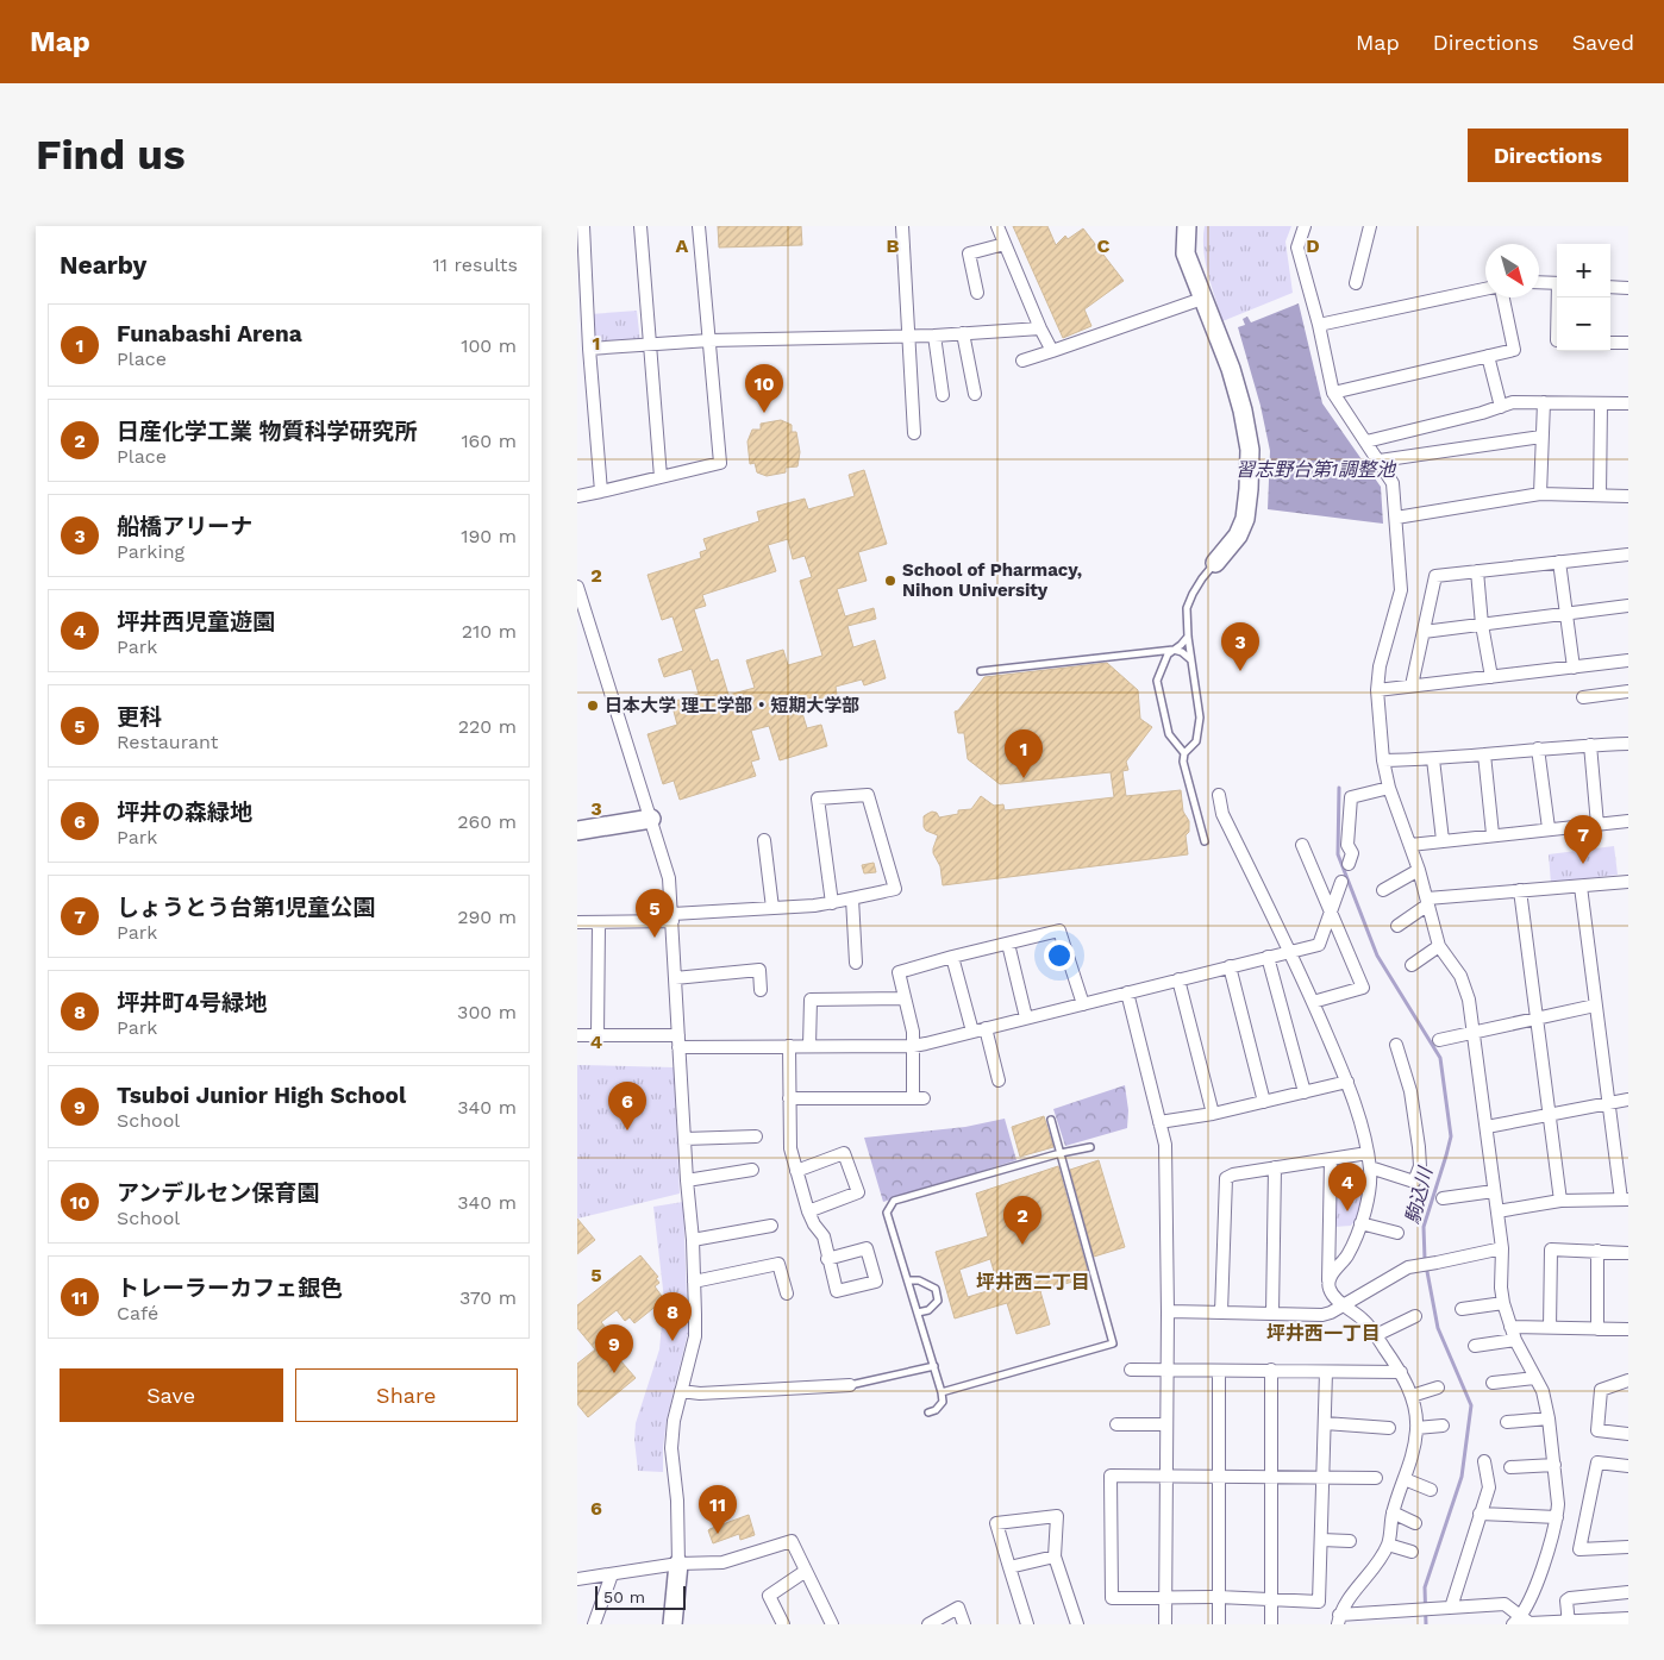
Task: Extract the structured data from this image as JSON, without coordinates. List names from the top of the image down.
{
  "districts": ["坪井西二丁目", "坪井西一丁目"],
  "water": ["習志野台第1調整池", "駒込川"],
  "places": ["School of Pharmacy, Nihon University", "日本大学 理工学部・短期大学部"],
  "scale_bar": "50 m",
  "north": "bottom right",
  "page": {
    "header": "Map",
    "nav": ["Map", "Directions", "Saved"],
    "buttons": [
      "Directions",
      ["Save", "Share"]
    ],
    "title": "Find us",
    "heading": ["Nearby", "11 results"],
    "map_buttons": ["+", "−"],
    "list": [
      {
        "mark": "1",
        "name": "Funabashi Arena",
        "note": "Place",
        "value": "100 m"
      },
      {
        "mark": "2",
        "name": "日産化学工業 物質科学研究所",
        "note": "Place",
        "value": "160 m"
      },
      {
        "mark": "3",
        "name": "船橋アリーナ",
        "note": "Parking",
        "value": "190 m"
      },
      {
        "mark": "4",
        "name": "坪井西児童遊園",
        "note": "Park",
        "value": "210 m"
      },
      {
        "mark": "5",
        "name": "更科",
        "note": "Restaurant",
        "value": "220 m"
      },
      {
        "mark": "6",
        "name": "坪井の森緑地",
        "note": "Park",
        "value": "260 m"
      },
      {
        "mark": "7",
        "name": "しょうとう台第1児童公園",
        "note": "Park",
        "value": "290 m"
      },
      {
        "mark": "8",
        "name": "坪井町4号緑地",
        "note": "Park",
        "value": "300 m"
      },
      {
        "mark": "9",
        "name": "Tsuboi Junior High School",
        "note": "School",
        "value": "340 m"
      },
      {
        "mark": "10",
        "name": "アンデルセン保育園",
        "note": "School",
        "value": "340 m"
      },
      {
        "mark": "11",
        "name": "トレーラーカフェ銀色",
        "note": "Café",
        "value": "370 m"
      }
    ],
    "pins": [
      "10",
      "3",
      "1",
      "7",
      "5",
      "6",
      "4",
      "2",
      "8",
      "9",
      "11"
    ],
    "scale": "50 m"
  },
  "grid": {
    "columns": [
      "A",
      "B",
      "C",
      "D"
    ],
    "rows": [
      "1",
      "2",
      "3",
      "4",
      "5",
      "6"
    ]
  }
}
